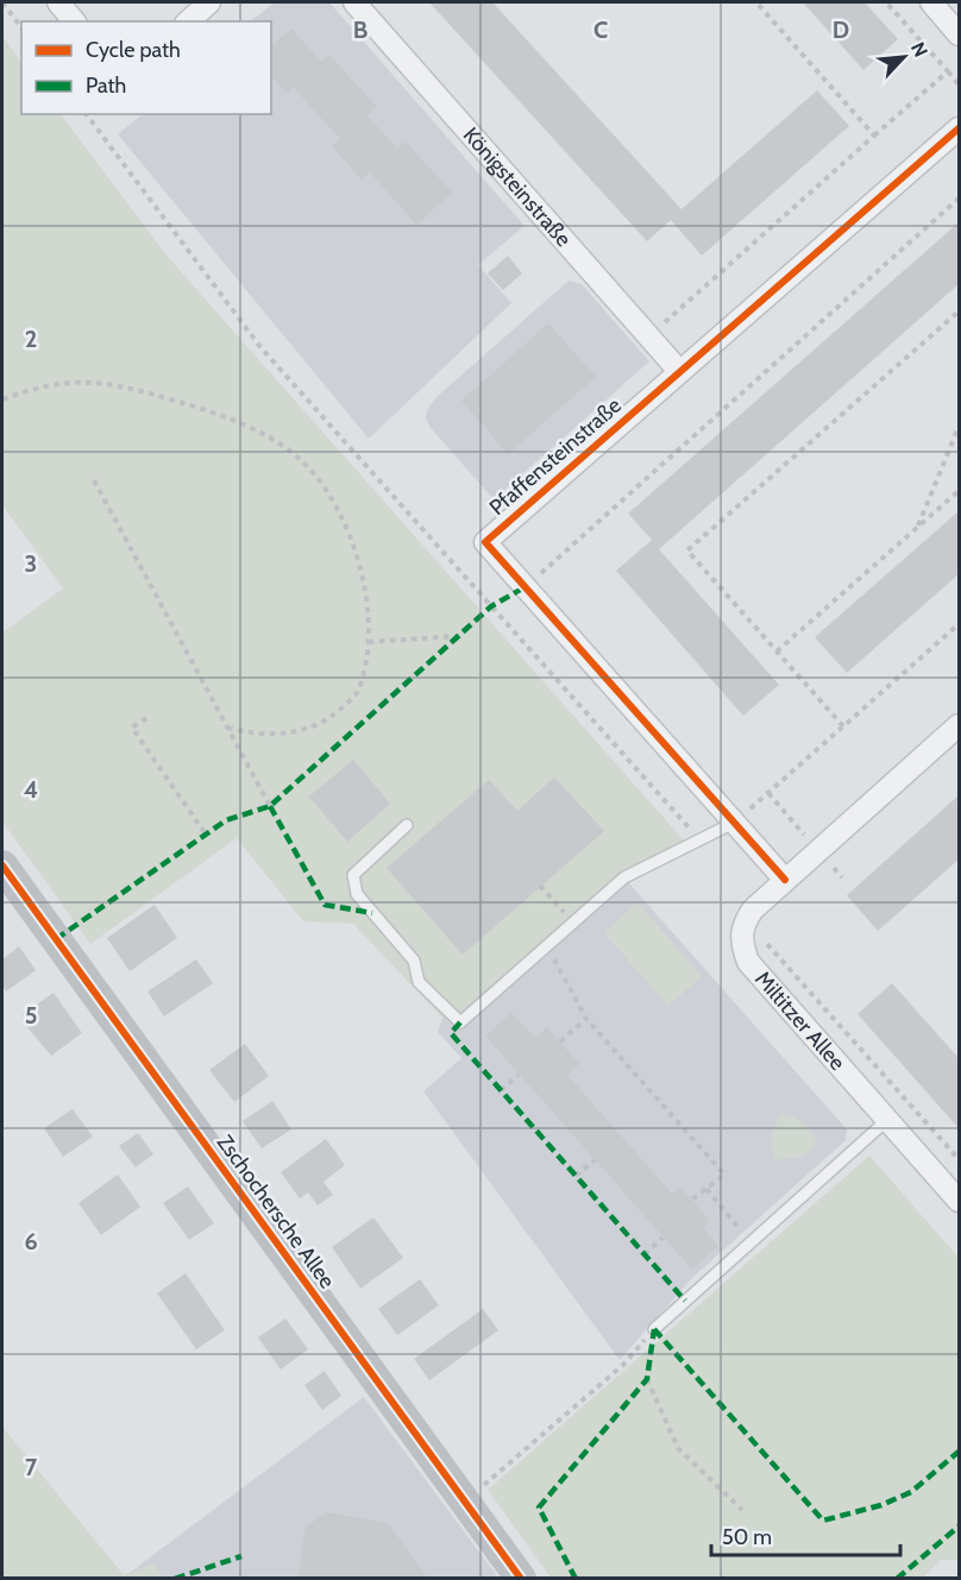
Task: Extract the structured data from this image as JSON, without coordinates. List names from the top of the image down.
{
  "streets": {
    "street": [
      "Königsteinstraße",
      "Pfaffensteinstraße",
      "Miltitzer Allee",
      "Zschochersche Allee"
    ]
  },
  "crossings": [
    ["Königsteinstraße", "Pfaffensteinstraße"],
    ["Pfaffensteinstraße", "Miltitzer Allee"]
  ],
  "legend": ["Cycle path", "Path"],
  "scale_bar": "50 m",
  "north": "top right",
  "grid": {
    "columns": ["B", "C", "D"],
    "rows": [
      "2",
      "3",
      "4",
      "5",
      "6",
      "7"
    ]
  }
}
